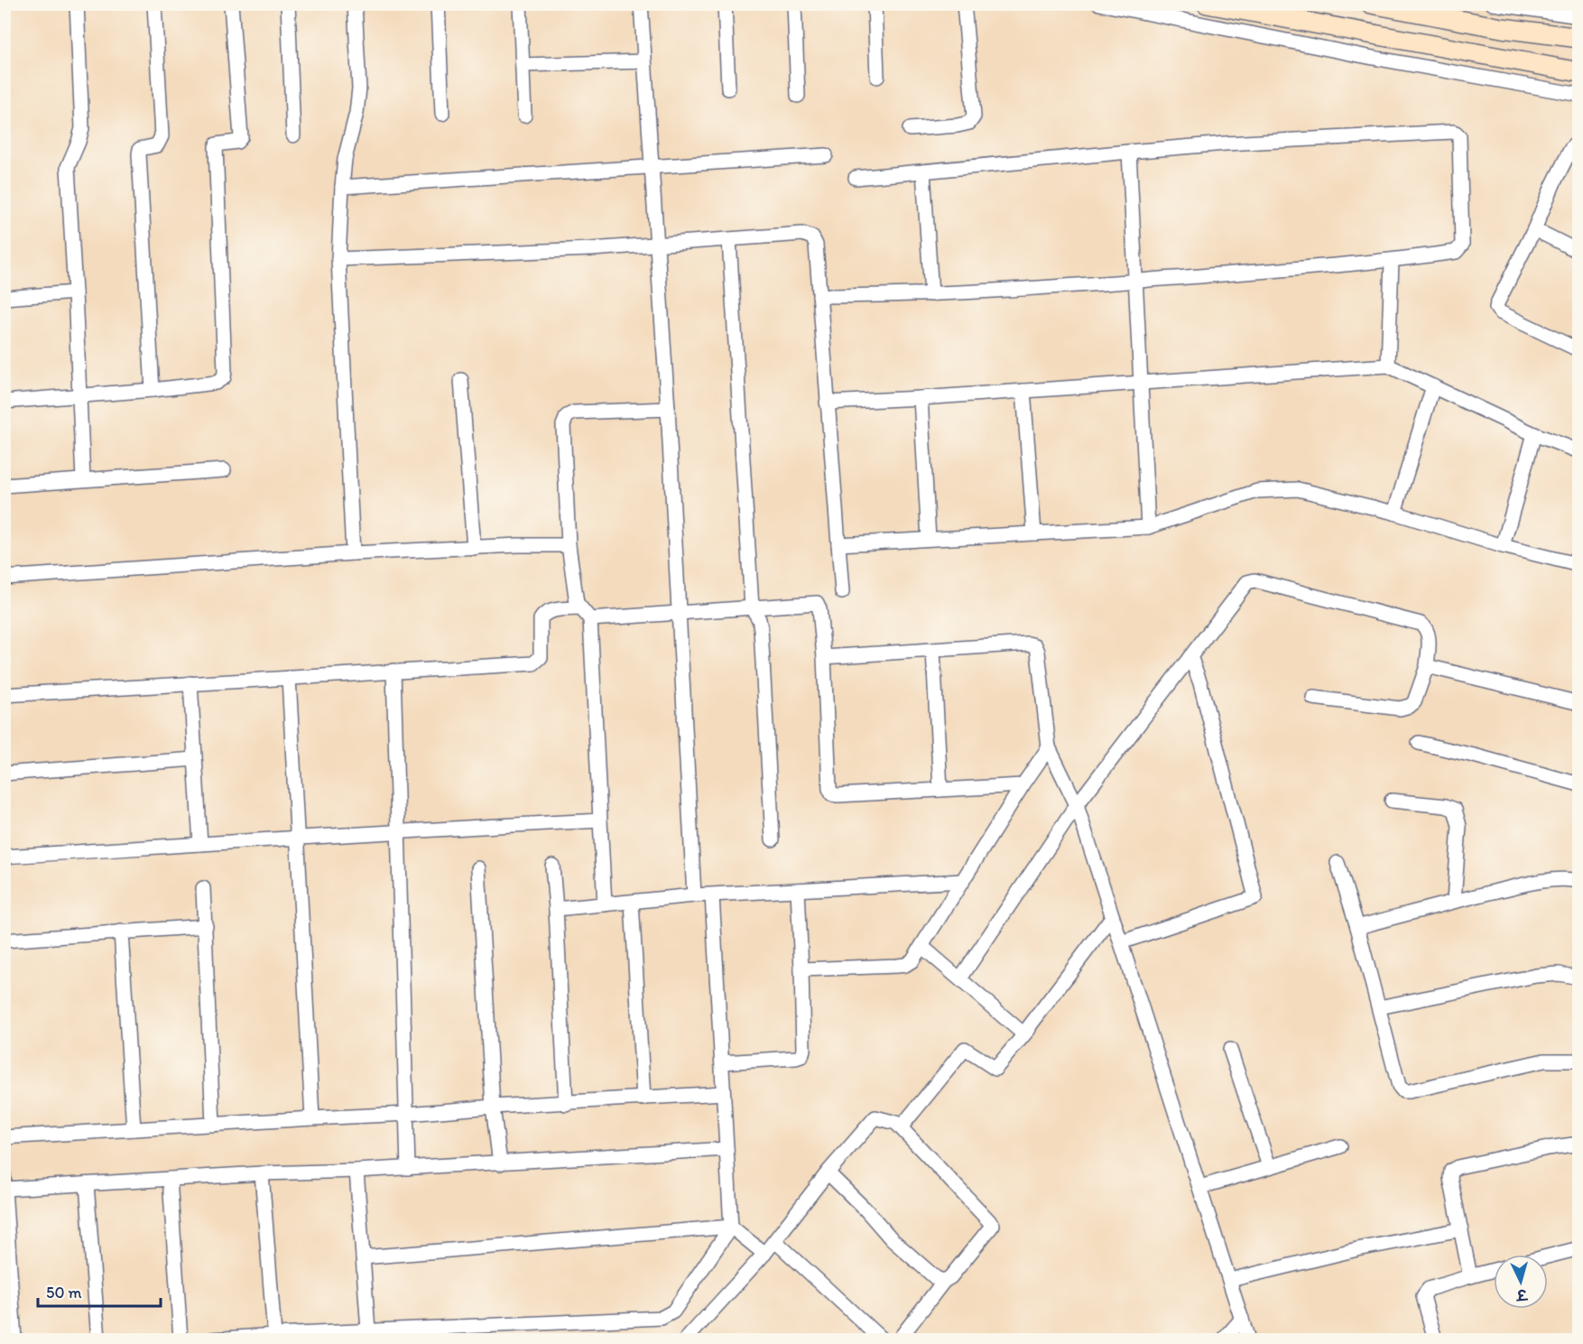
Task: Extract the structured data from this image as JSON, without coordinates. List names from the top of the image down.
{
  "scale_bar": "50 m",
  "north": "bottom"
}
